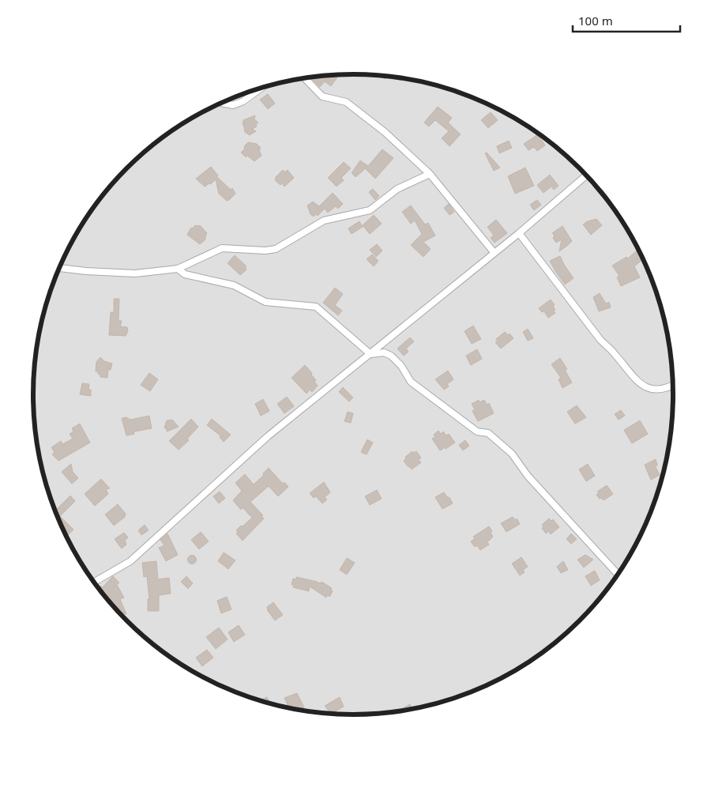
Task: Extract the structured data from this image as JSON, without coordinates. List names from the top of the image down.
{
  "scale_bar": "100 m"
}
